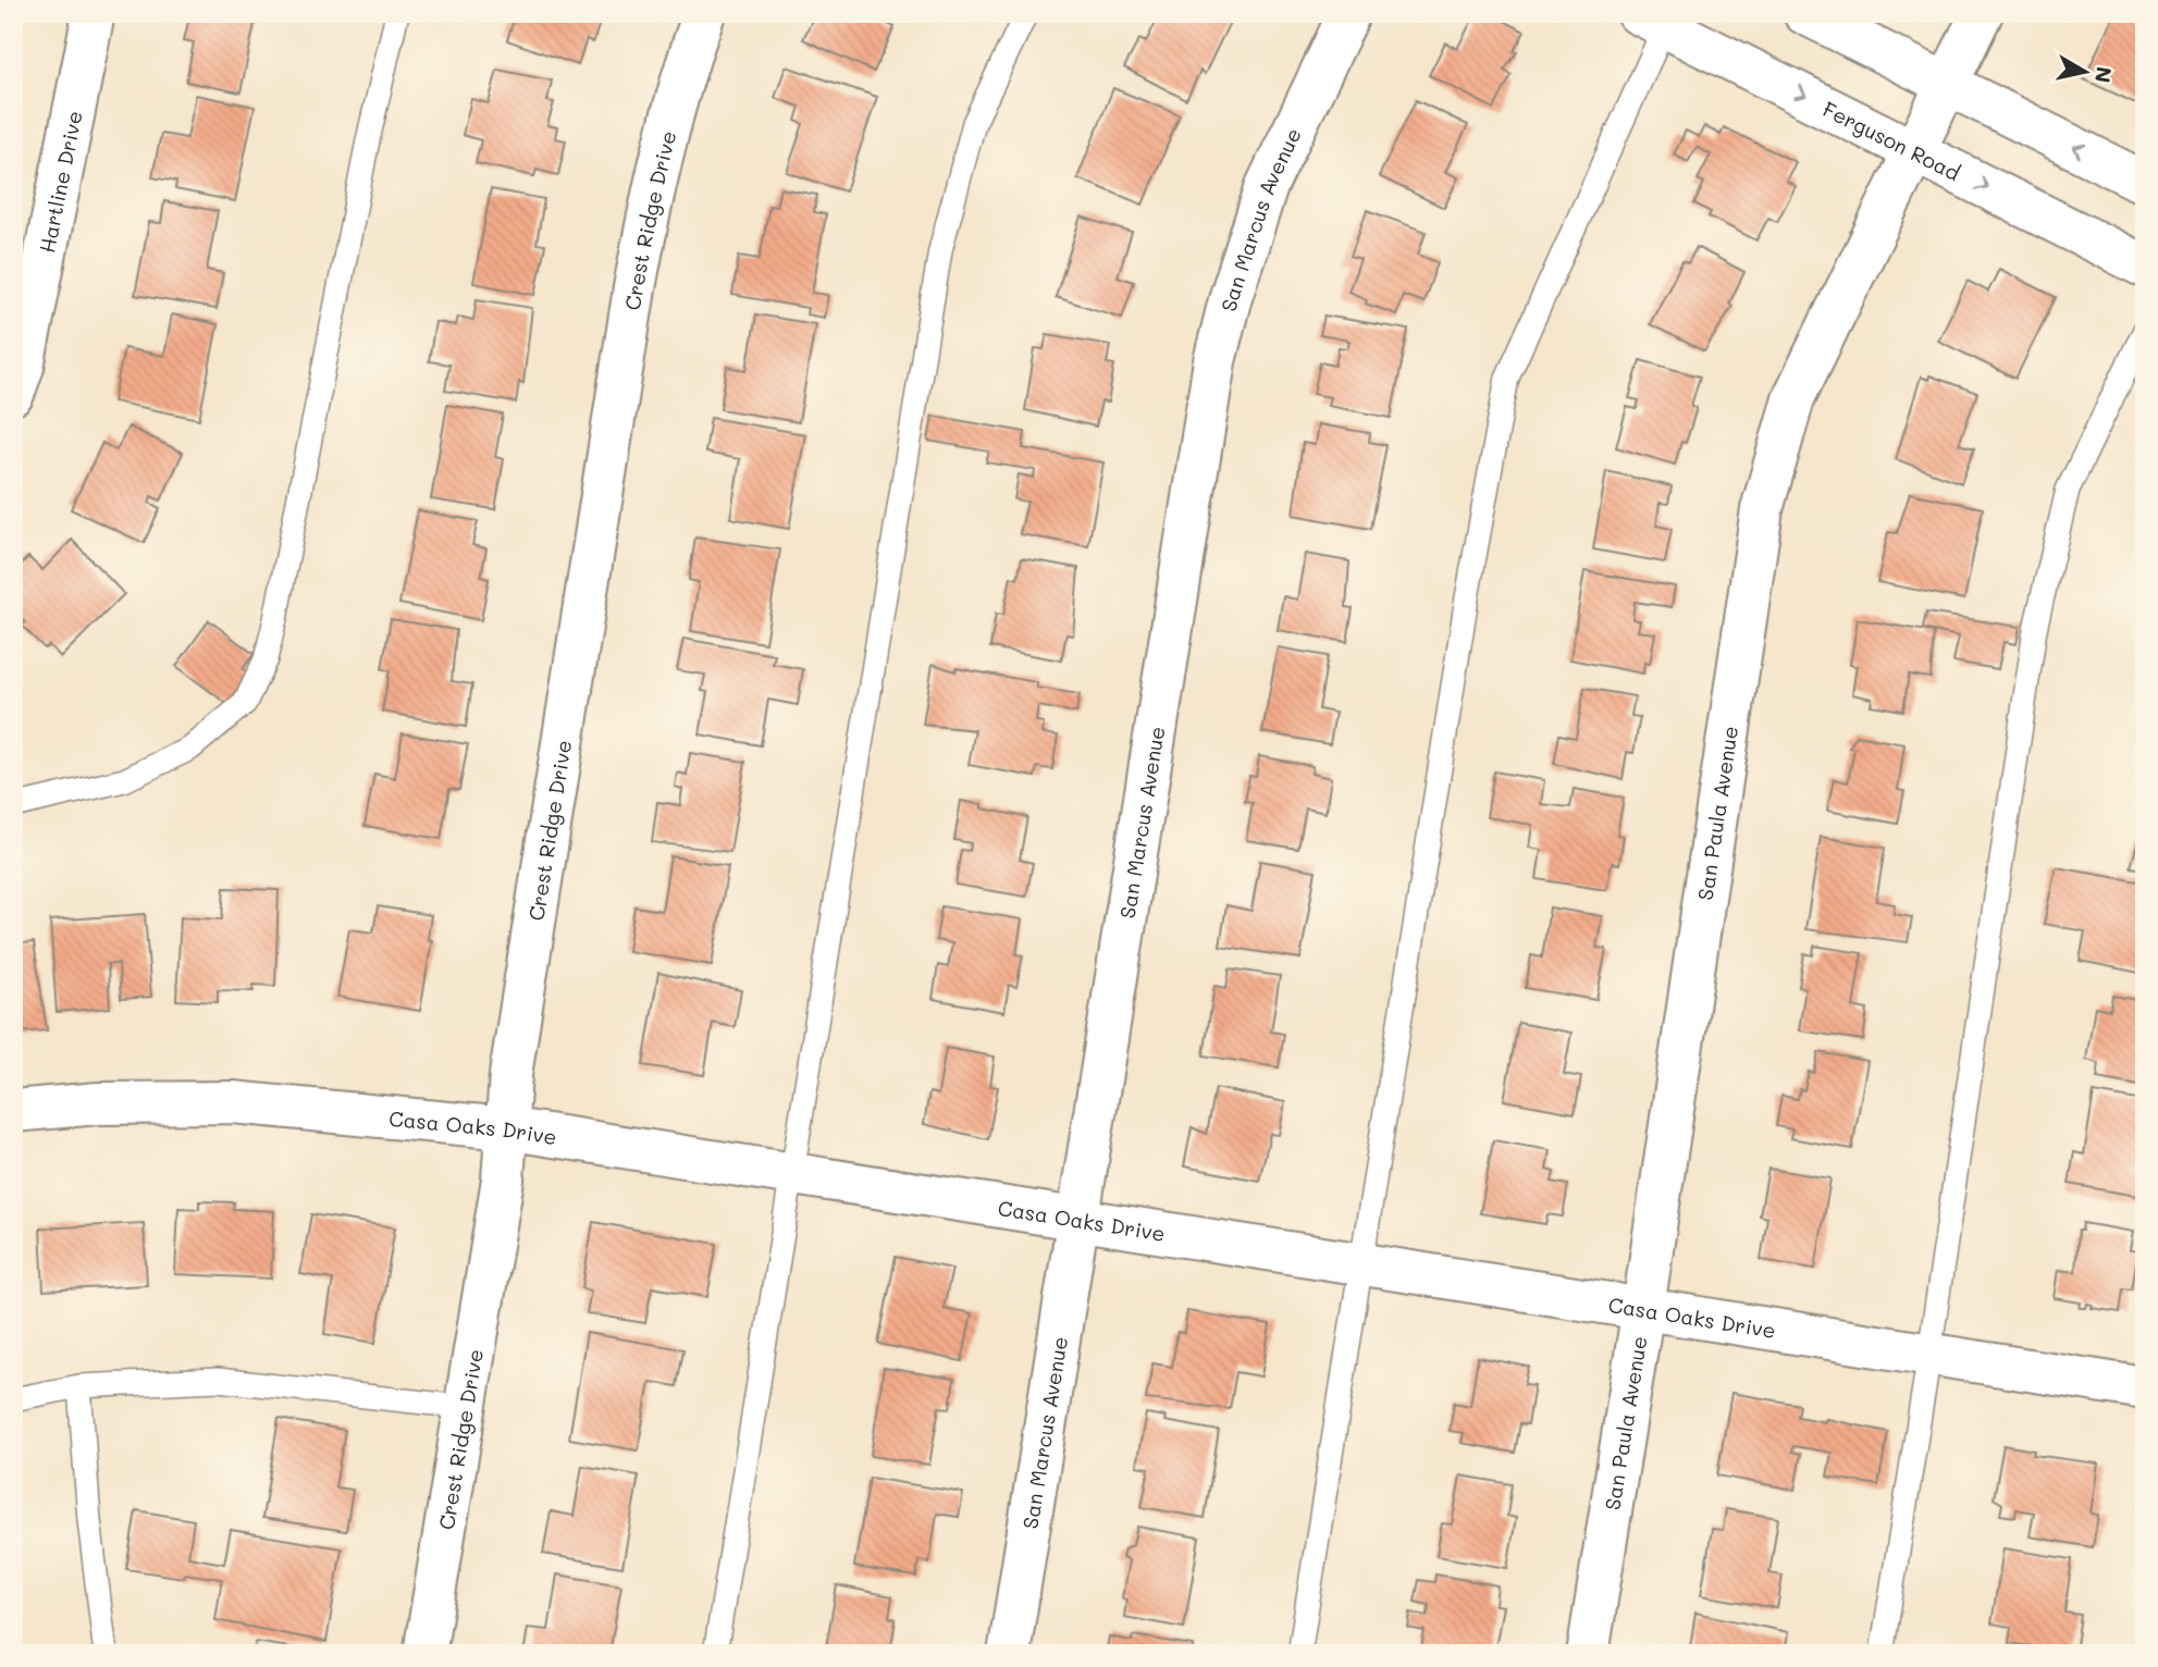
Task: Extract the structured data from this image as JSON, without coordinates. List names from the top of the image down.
{
  "streets": {
    "street": [
      "Ferguson Road",
      "Hartline Drive",
      "San Marcus Avenue",
      "Crest Ridge Drive",
      "San Paula Avenue",
      "Casa Oaks Drive"
    ]
  },
  "crossings": [
    ["Ferguson Road", "San Paula Avenue"],
    ["San Marcus Avenue", "Casa Oaks Drive"],
    ["Crest Ridge Drive", "Casa Oaks Drive"],
    ["San Paula Avenue", "Casa Oaks Drive"]
  ],
  "north": "right"
}
